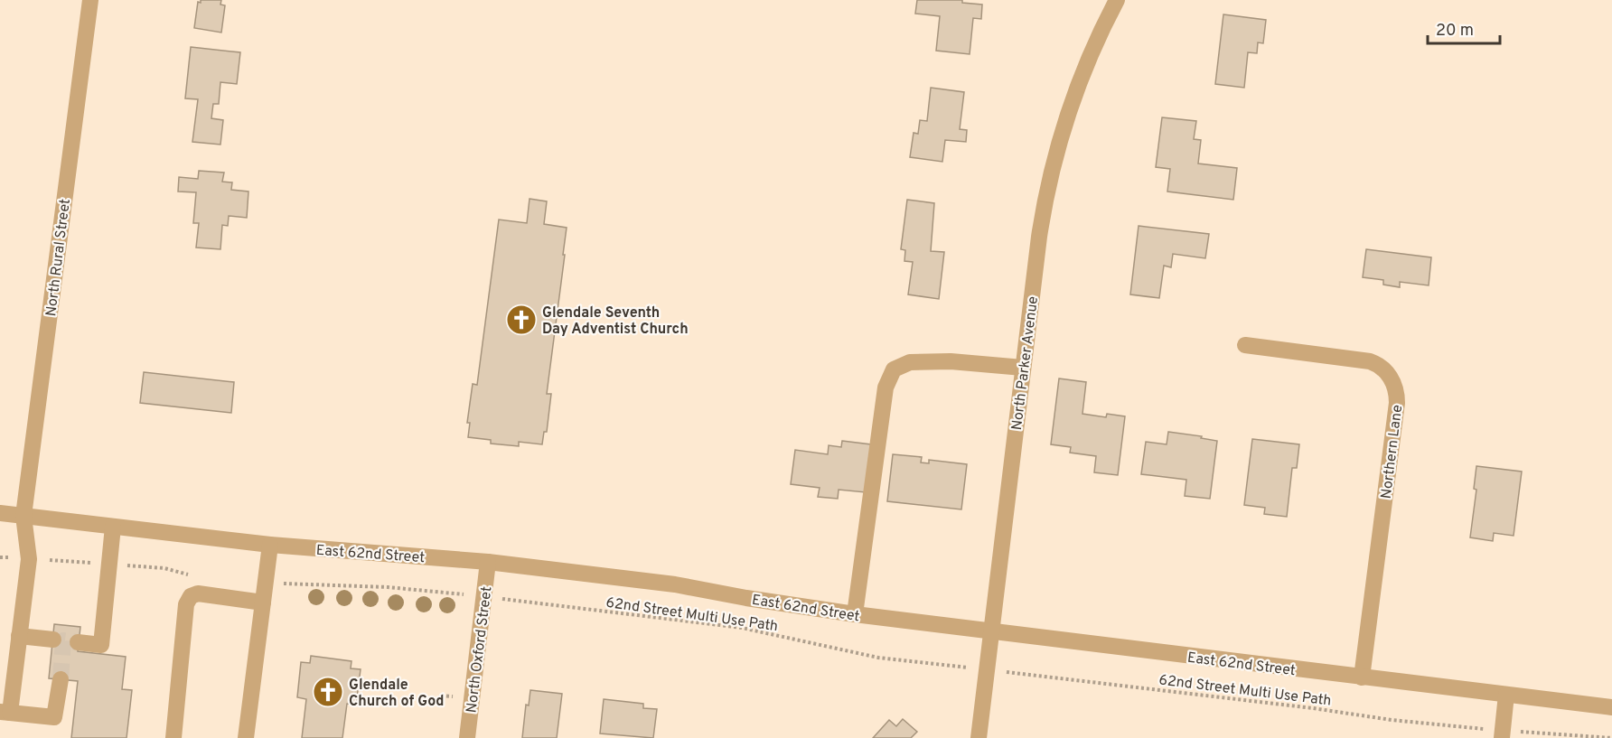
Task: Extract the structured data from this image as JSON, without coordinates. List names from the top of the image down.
{
  "streets": {
    "street": [
      "North Rural Street",
      "North Parker Avenue",
      "Northern Lane",
      "East 62nd Street",
      "North Oxford Street"
    ],
    "path": ["62nd Street Multi Use Path"]
  },
  "crossings": [
    ["North Rural Street", "East 62nd Street"],
    ["North Parker Avenue", "East 62nd Street"],
    ["Northern Lane", "East 62nd Street"],
    ["East 62nd Street", "North Oxford Street"]
  ],
  "places": {
    "church": ["Glendale Seventh Day Adventist Church", "Glendale Church of God"]
  },
  "scale_bar": "20 m"
}
